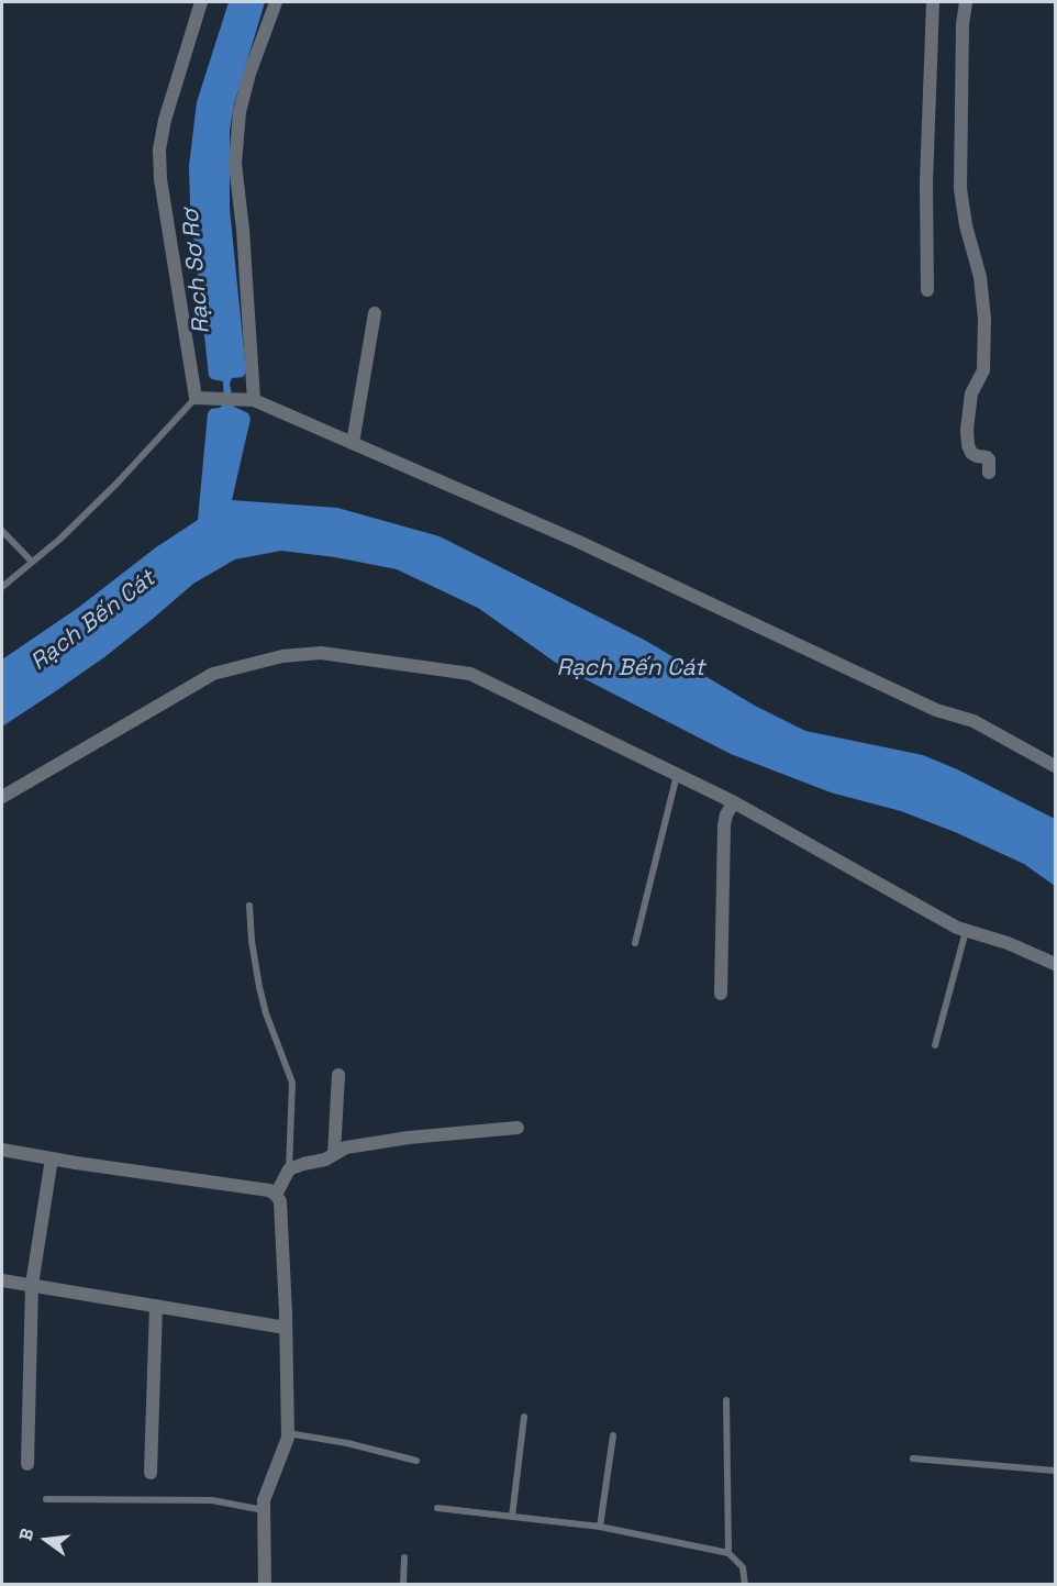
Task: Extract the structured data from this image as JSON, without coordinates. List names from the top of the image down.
{
  "water": ["Rạch Sơ Rơ", "Rạch Bến Cát"],
  "north": "left"
}
